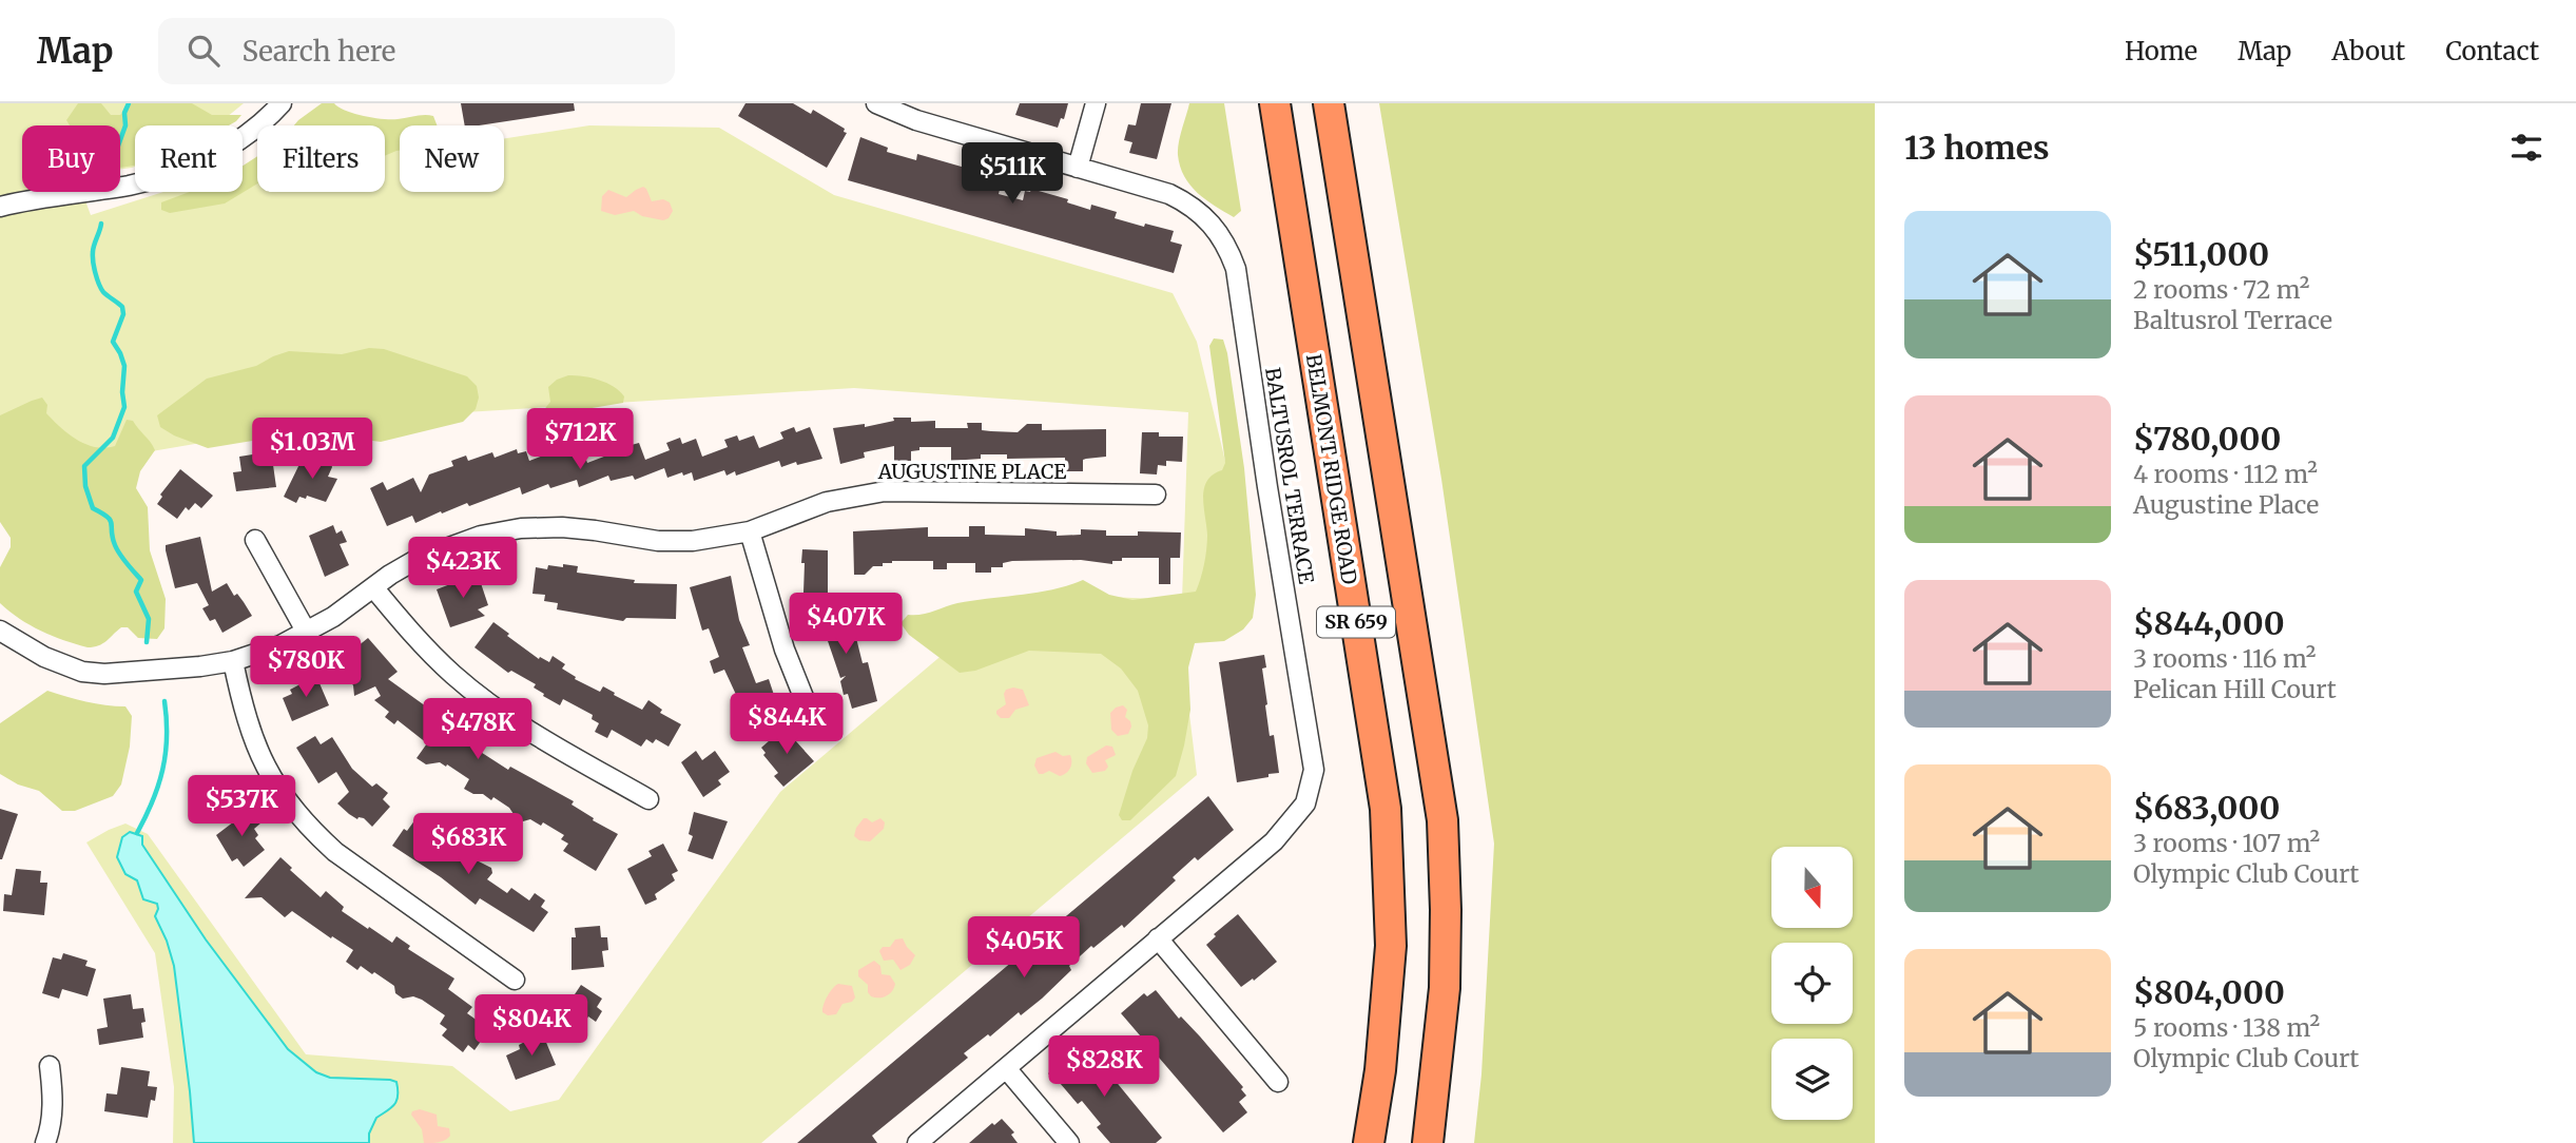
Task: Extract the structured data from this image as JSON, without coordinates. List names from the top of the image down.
{
  "streets": {
    "main road": ["BELMONT RIDGE ROAD", "SR 659"],
    "street": ["AUGUSTINE PLACE", "BALTUSROL TERRACE"]
  },
  "north": "bottom",
  "page": {
    "header": "Map",
    "search": "Search here",
    "nav": [
      "Home",
      "Map",
      "About",
      "Contact"
    ],
    "heading": "13 homes",
    "chip": [
      "Buy",
      "Rent",
      "Filters",
      "New"
    ],
    "price": [
      "$511K",
      "$712K",
      "$1.03M",
      "$423K",
      "$407K",
      "$780K",
      "$844K",
      "$478K",
      "$537K",
      "$683K",
      "$405K",
      "$804K",
      "$828K"
    ],
    "list": [
      {
        "name": "$511,000",
        "note": "2 rooms · 72 m² · Baltusrol Terrace"
      },
      {
        "name": "$780,000",
        "note": "4 rooms · 112 m² · Augustine Place"
      },
      {
        "name": "$844,000",
        "note": "3 rooms · 116 m² · Pelican Hill Court"
      },
      {
        "name": "$683,000",
        "note": "3 rooms · 107 m² · Olympic Club Court"
      },
      {
        "name": "$804,000",
        "note": "5 rooms · 138 m² · Olympic Club Court"
      }
    ]
  }
}
